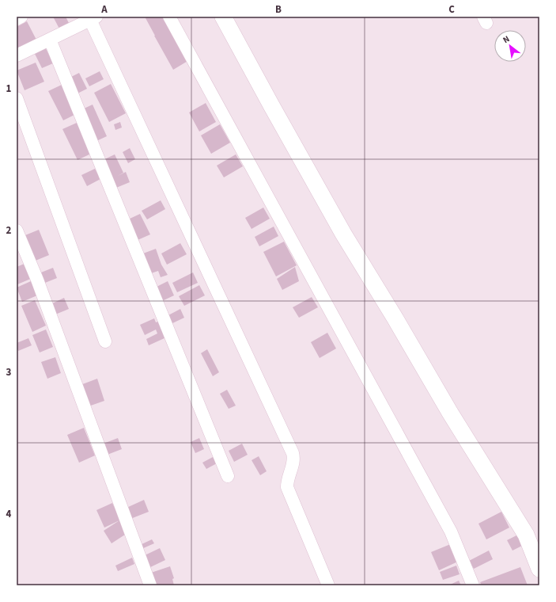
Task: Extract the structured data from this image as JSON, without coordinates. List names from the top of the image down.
{
  "north": "top left",
  "grid": {
    "columns": ["A", "B", "C"],
    "rows": [
      "1",
      "2",
      "3",
      "4"
    ]
  }
}
